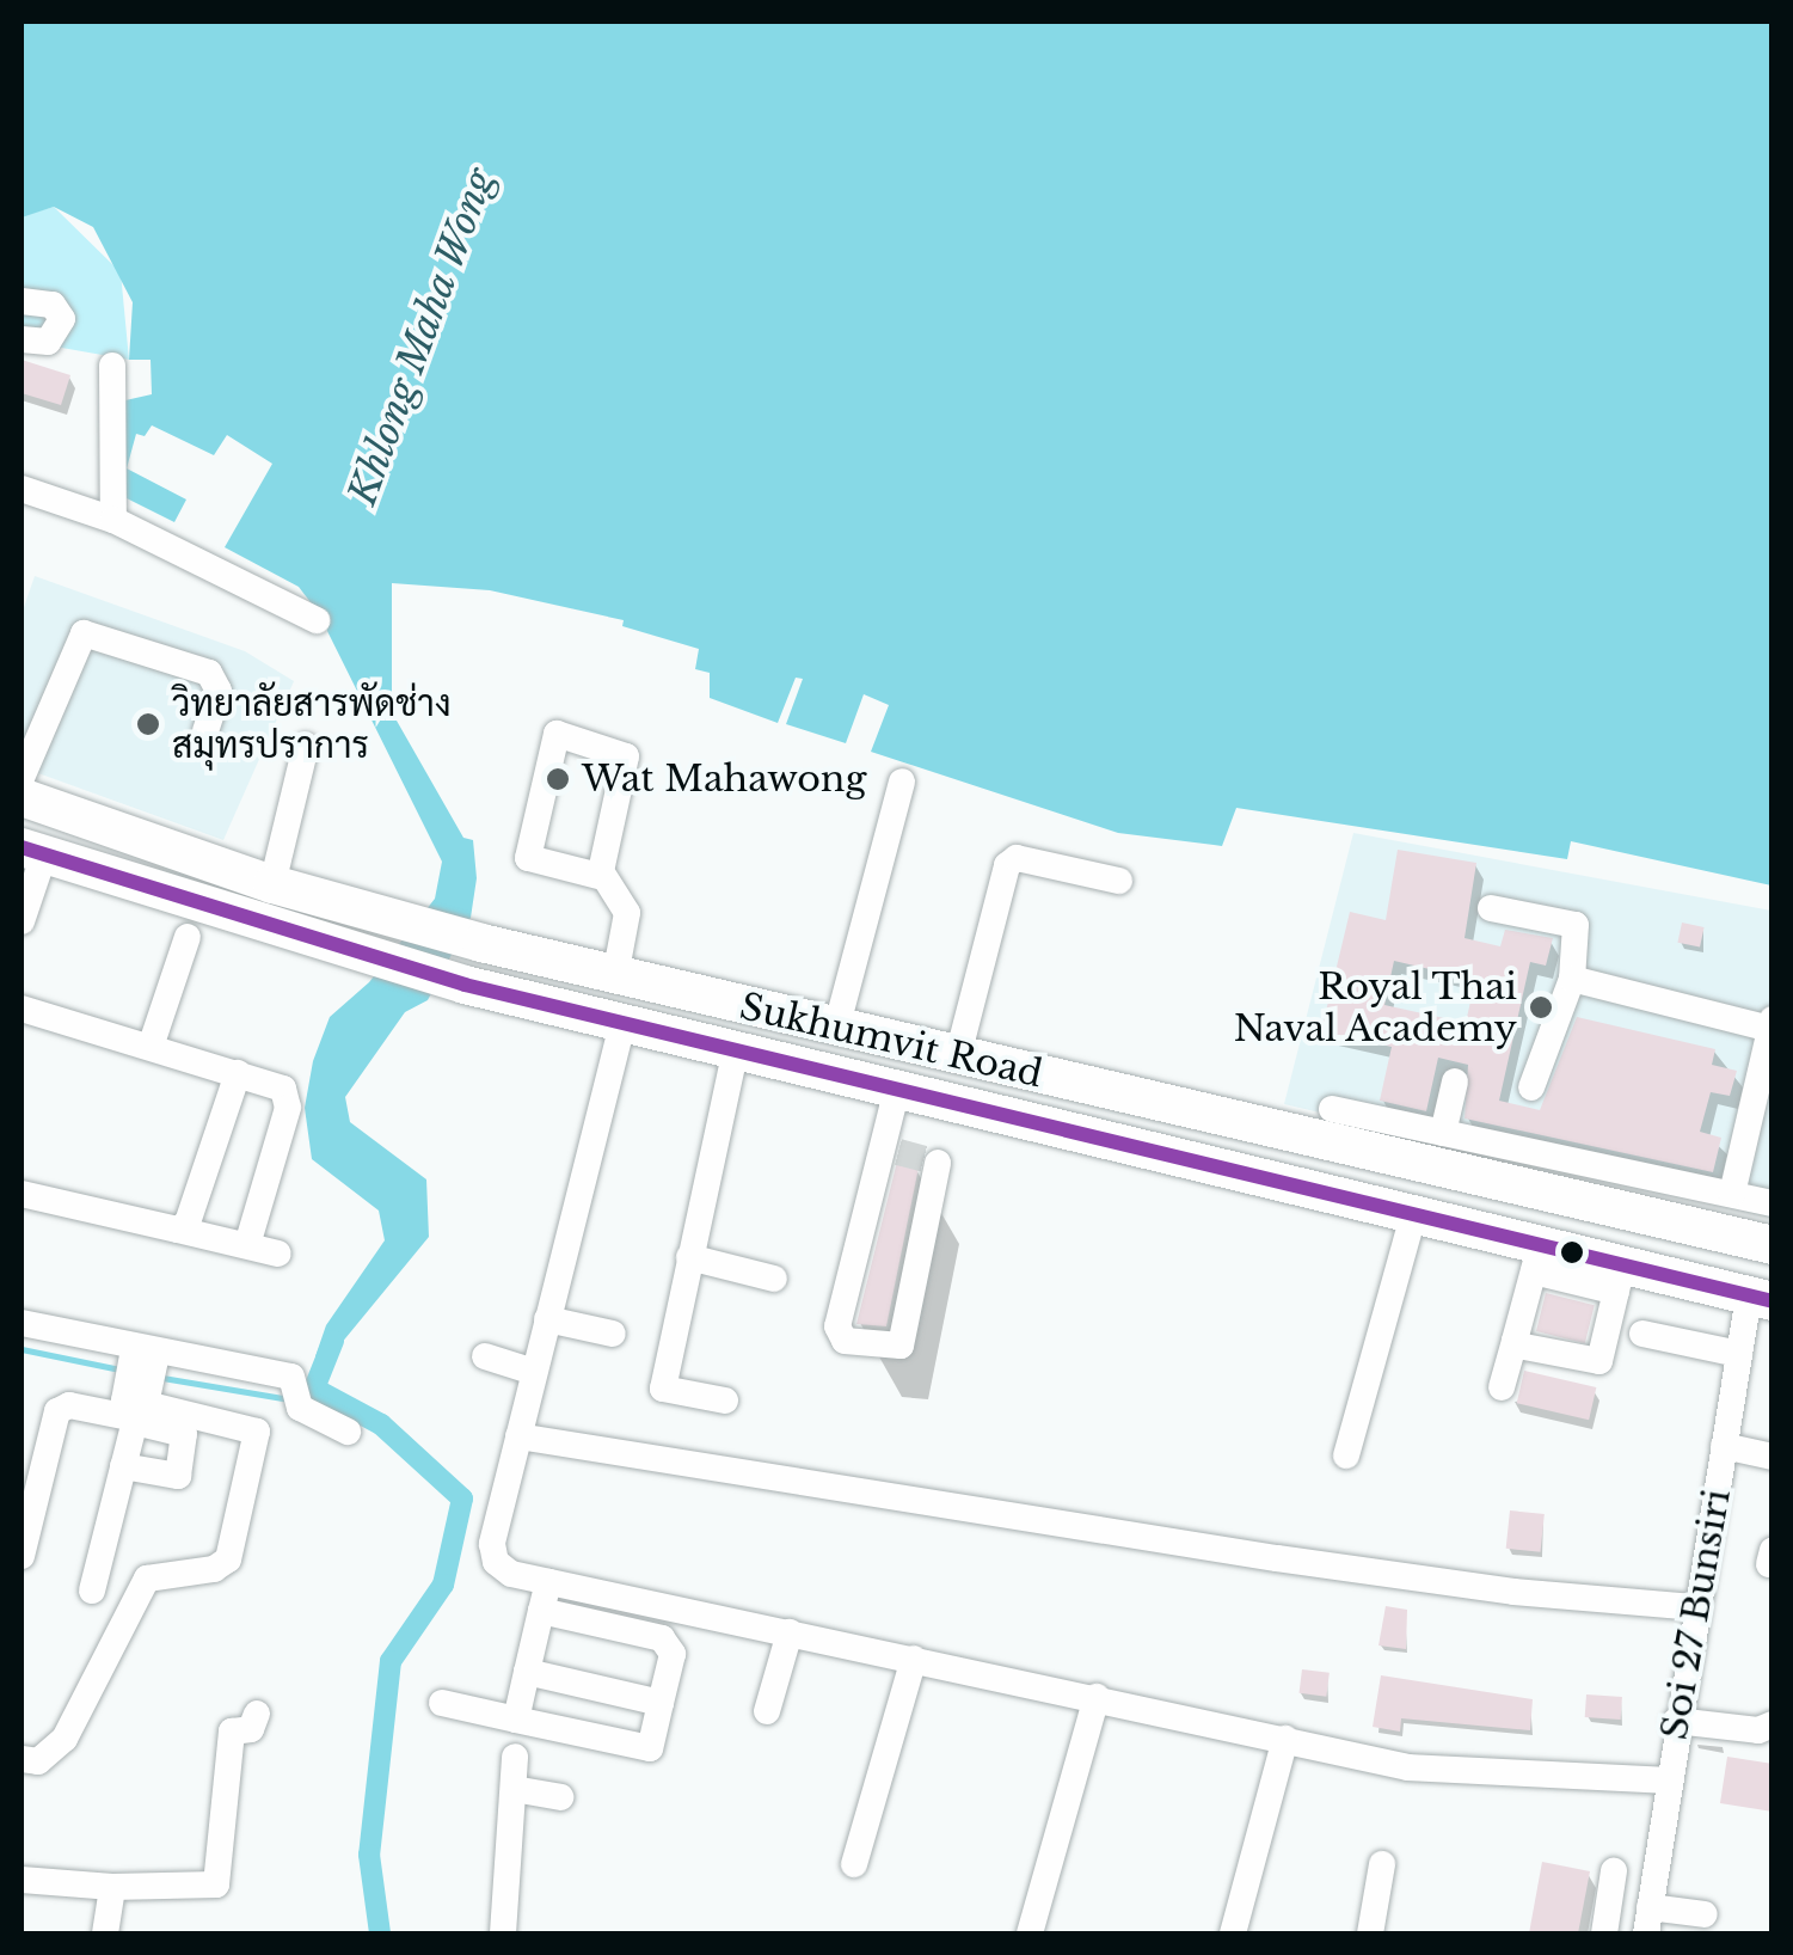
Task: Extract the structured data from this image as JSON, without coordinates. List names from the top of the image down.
{
  "streets": {
    "highway": ["Sukhumvit Road"],
    "street": ["Soi 27 Bunsiri"]
  },
  "crossings": [
    ["Sukhumvit Road", "Soi 27 Bunsiri"]
  ],
  "water": ["Khlong Maha Wong"],
  "places": ["วิทยาลัยสารพัดช่าง สมุทรปราการ", "Wat Mahawong", "Royal Thai Naval Academy"]
}
